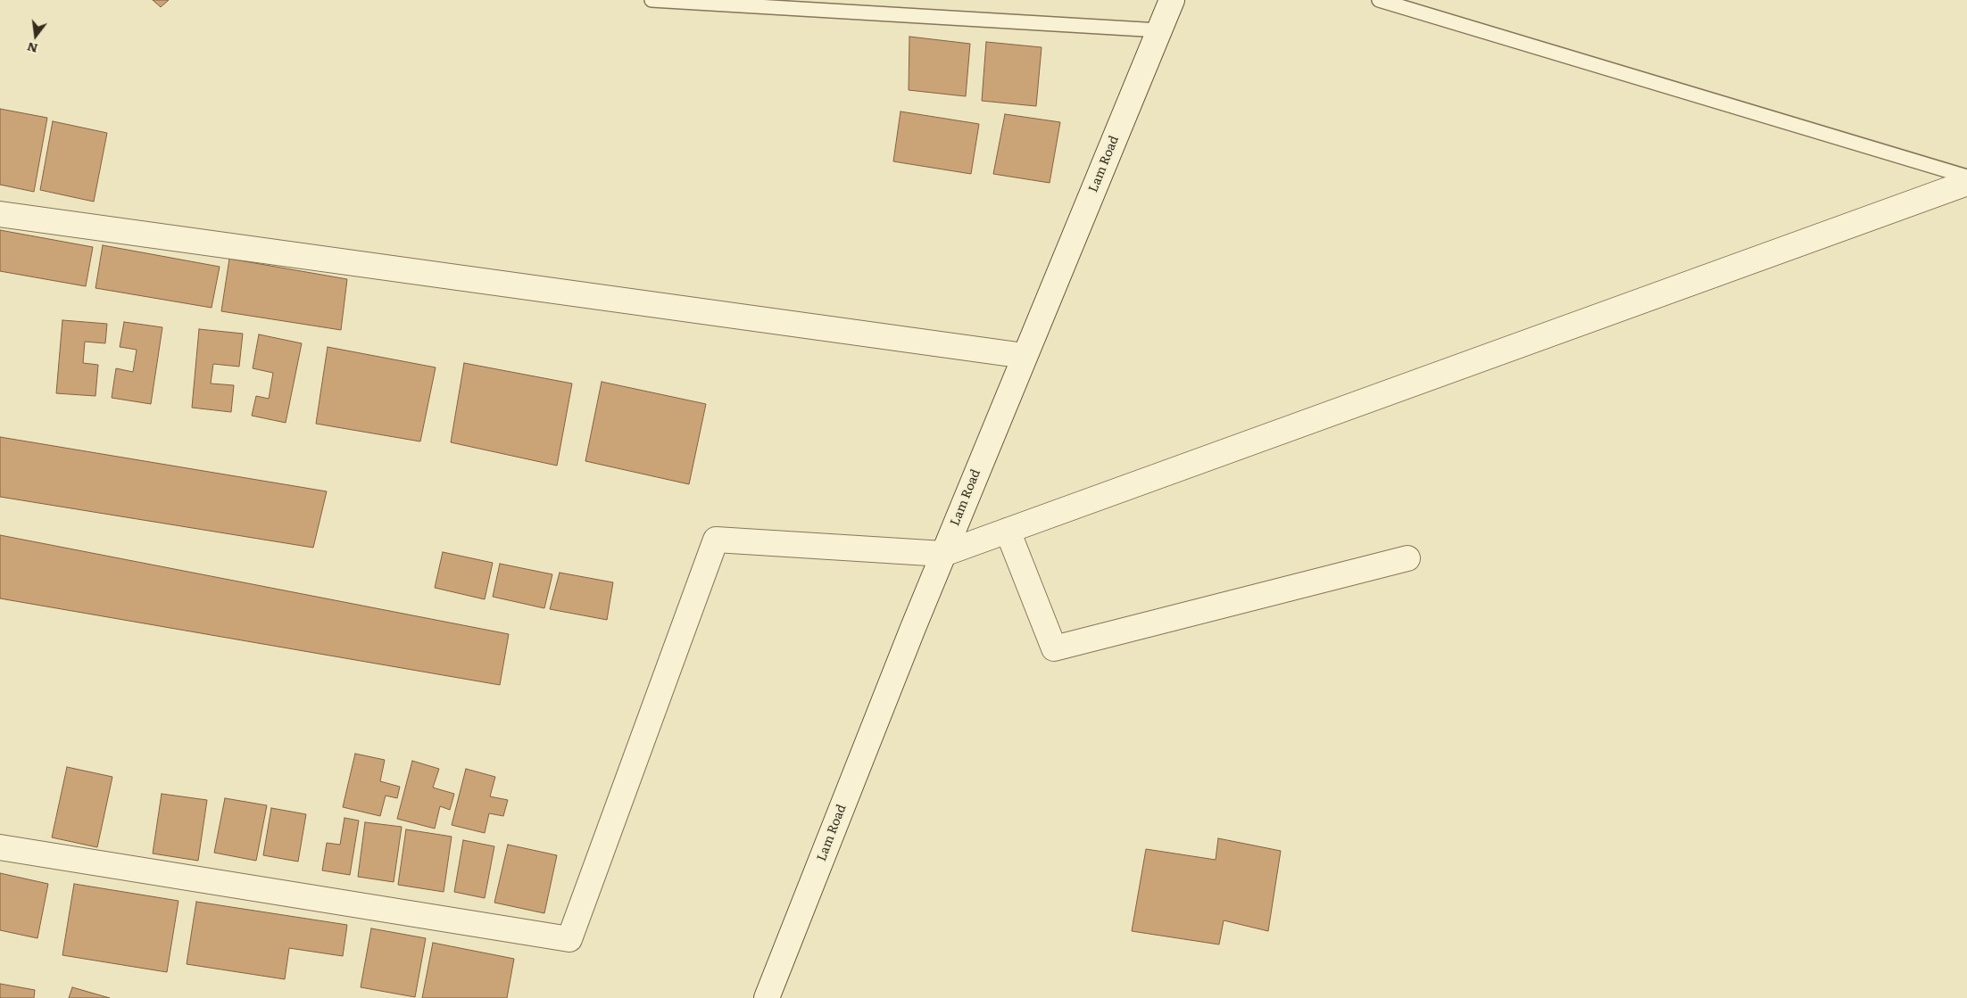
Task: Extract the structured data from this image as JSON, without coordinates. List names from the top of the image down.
{
  "streets": {
    "street": ["Lam Road"]
  },
  "north": "bottom"
}
